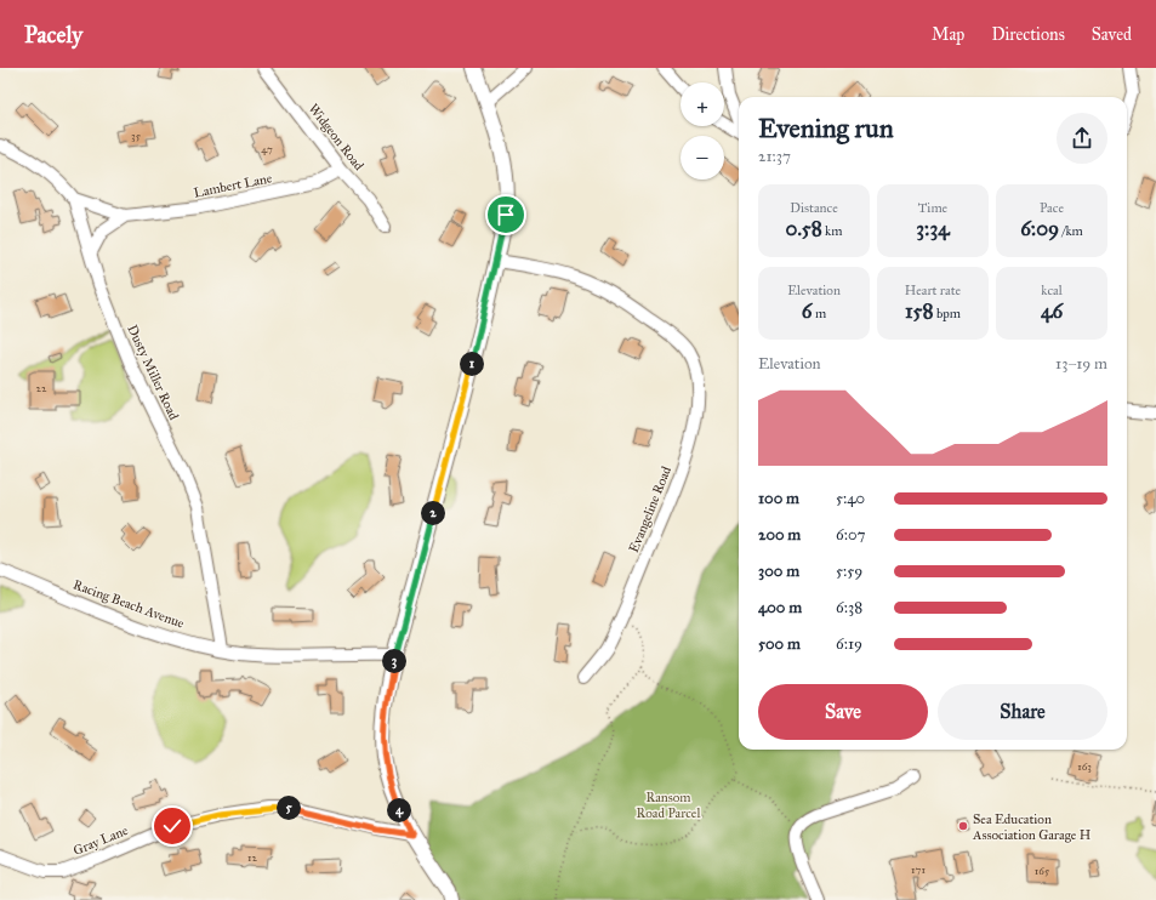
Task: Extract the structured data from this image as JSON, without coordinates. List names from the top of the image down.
{
  "streets": {
    "street": [
      "Widgeon Road",
      "Lambert Lane",
      "Dusty Miller Road",
      "Evangeline Road",
      "Racing Beach Avenue",
      "Gray Lane"
    ]
  },
  "crossings": [
    ["Widgeon Road", "Lambert Lane"],
    ["Lambert Lane", "Dusty Miller Road"],
    ["Dusty Miller Road", "Racing Beach Avenue"]
  ],
  "parks": ["Ransom Road Parcel"],
  "places": ["Sea Education Association Garage H"],
  "house_numbers": [
    "35",
    "47",
    "22",
    "163",
    "12",
    "171",
    "165"
  ],
  "page": {
    "header": "Pacely",
    "nav": ["Map", "Directions", "Saved"],
    "map_buttons": ["+", "−"],
    "heading": ["Evening run", "21:37"],
    "stats": [
      ["Distance", "0.58 km"],
      ["Time", "3:34"],
      ["Pace", "6:09 /km"],
      ["Elevation", "6 m"],
      ["Heart rate", "158 bpm"],
      ["kcal", "46"]
    ],
    "chart": ["Elevation", "13–19 m"],
    "pins": [
      "1",
      "2",
      "3",
      "5",
      "4"
    ],
    "list": [
      {
        "name": "100 m",
        "note": "5:40"
      },
      {
        "name": "200 m",
        "note": "6:07"
      },
      {
        "name": "300 m",
        "note": "5:59"
      },
      {
        "name": "400 m",
        "note": "6:38"
      },
      {
        "name": "500 m",
        "note": "6:19"
      }
    ],
    "buttons": ["Save", "Share"]
  }
}
